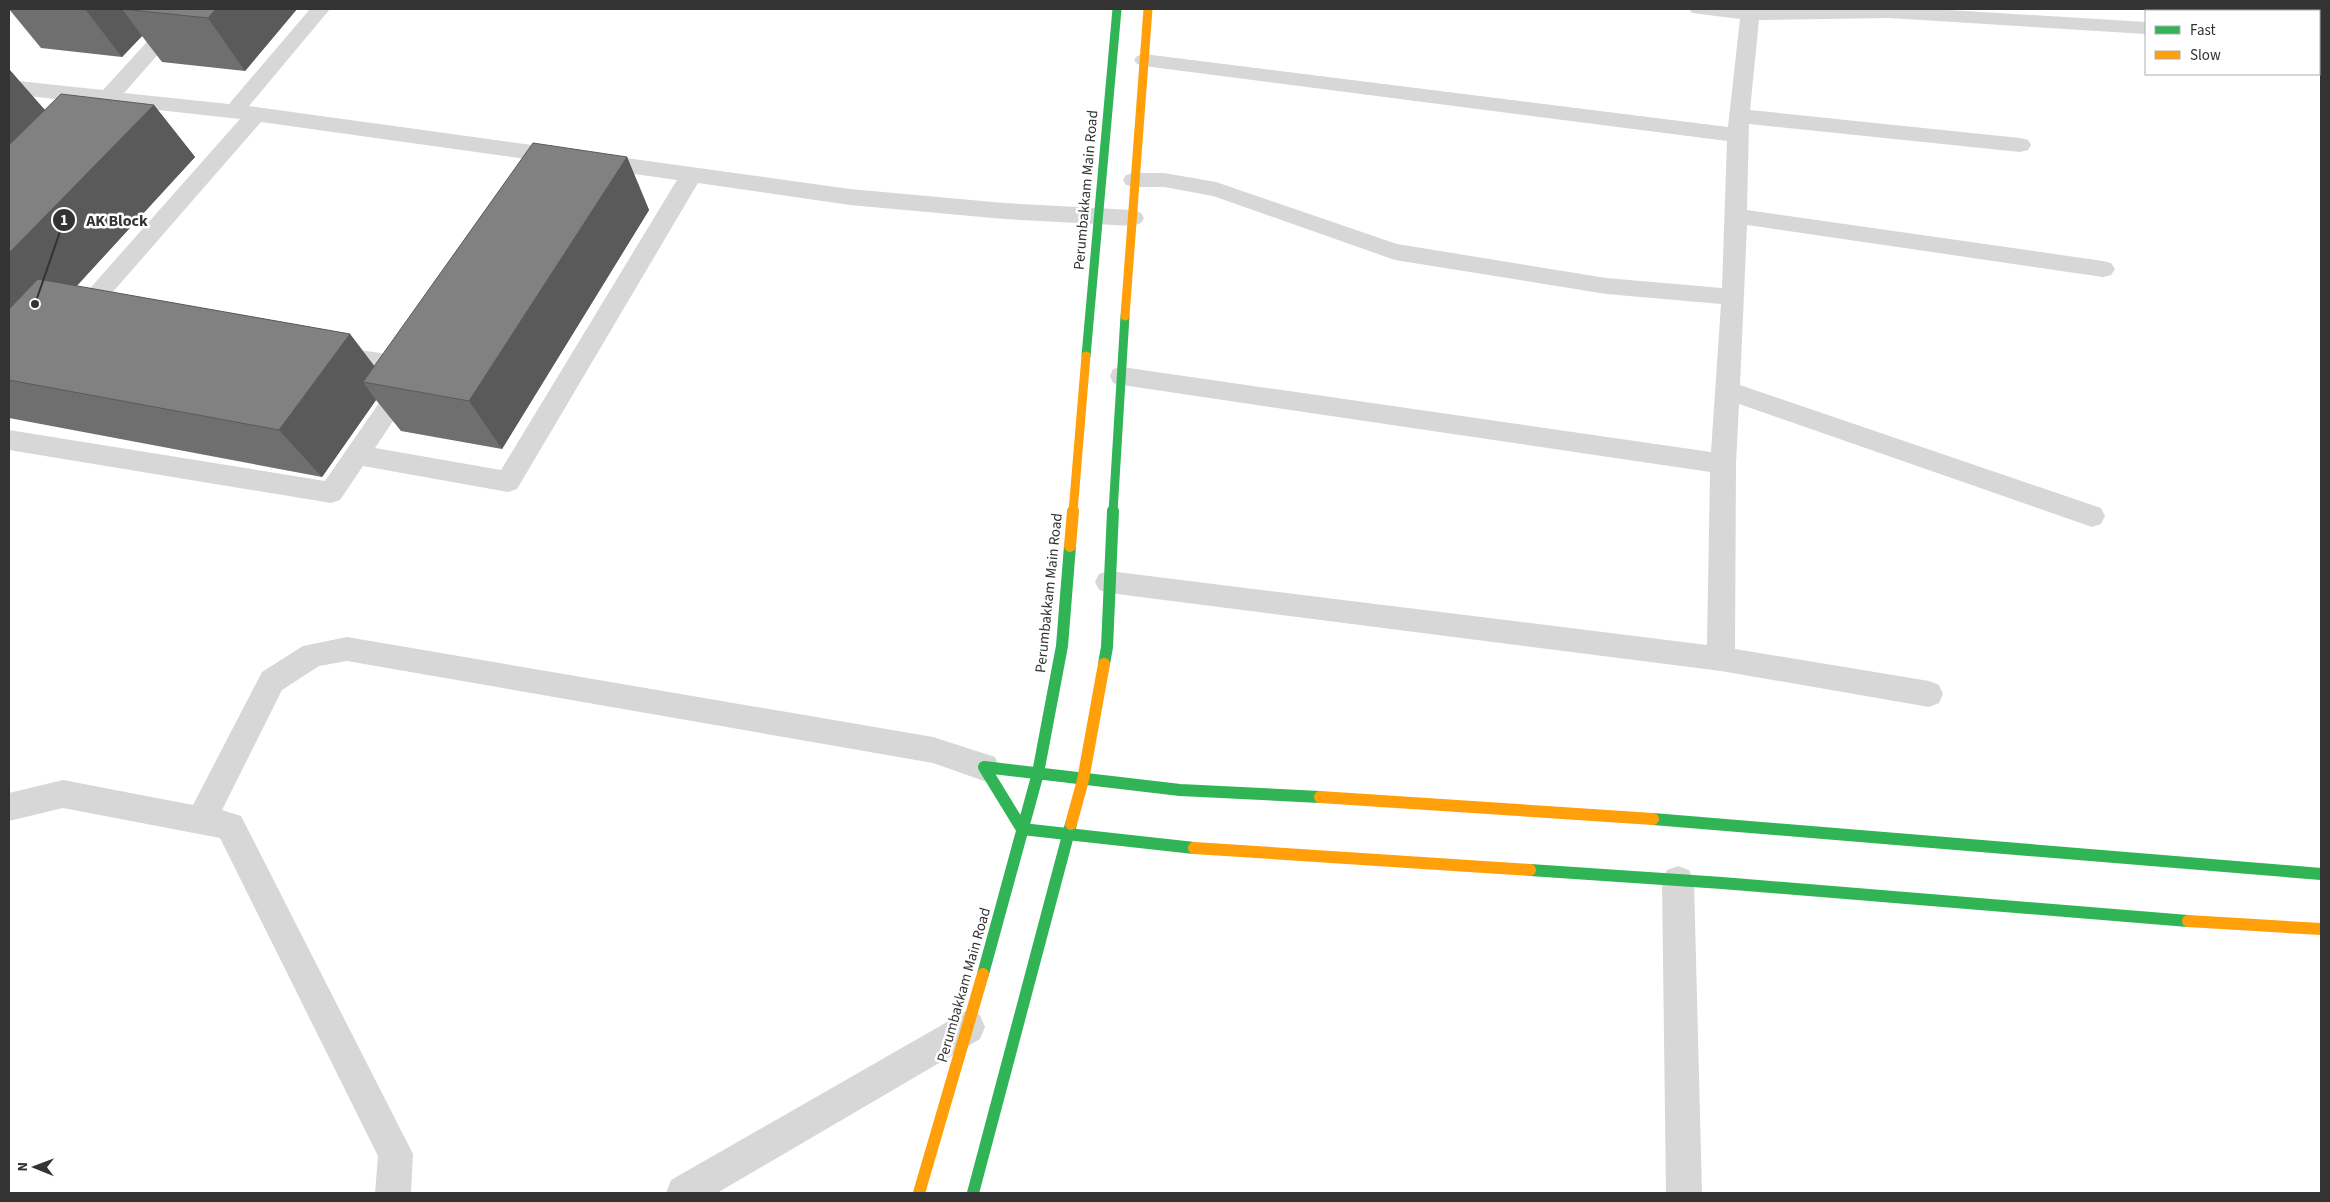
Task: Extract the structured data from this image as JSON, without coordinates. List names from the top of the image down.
{
  "streets": {
    "street": ["Perumbakkam Main Road"]
  },
  "places": ["AK Block"],
  "legend": ["Fast", "Slow"],
  "north": "left"
}
